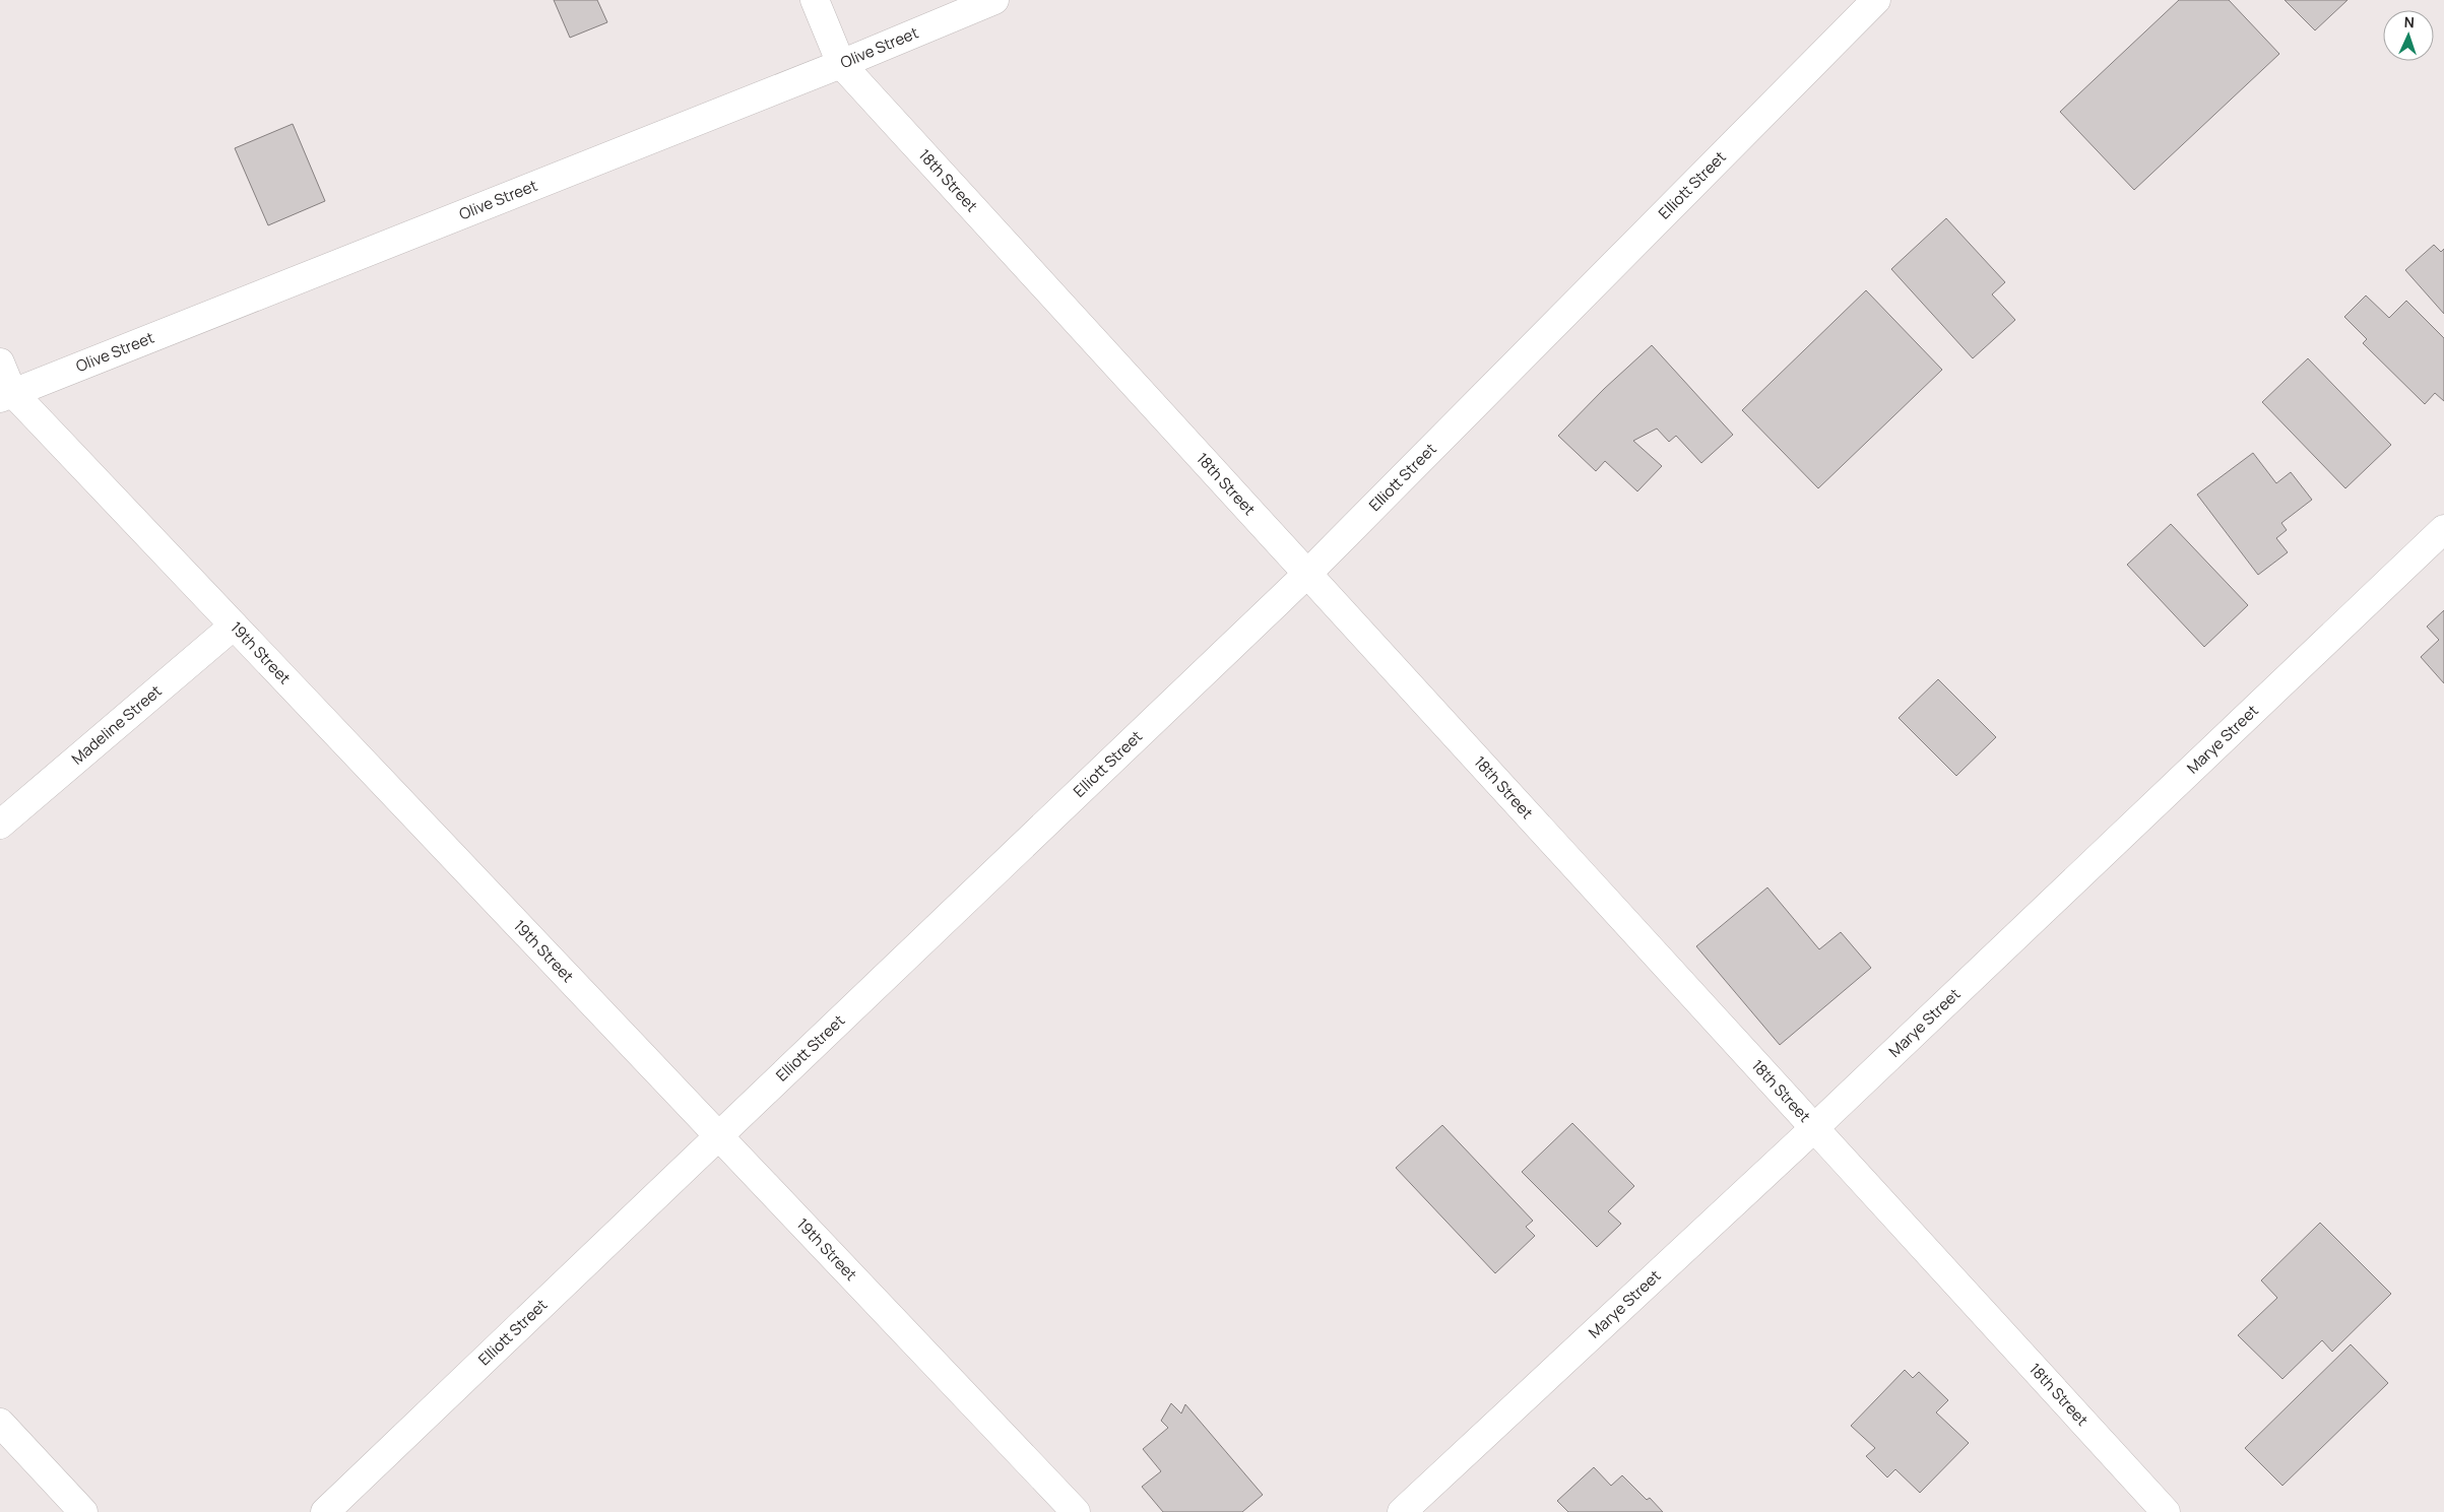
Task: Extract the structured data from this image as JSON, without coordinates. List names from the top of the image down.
{
  "streets": {
    "street": [
      "Olive Street",
      "18th Street",
      "Elliott Street",
      "19th Street",
      "Madeline Street",
      "Marye Street"
    ]
  },
  "crossings": [
    ["Olive Street", "18th Street"],
    ["Olive Street", "19th Street"],
    ["18th Street", "Elliott Street"],
    ["18th Street", "Marye Street"],
    ["Elliott Street", "19th Street"],
    ["19th Street", "Madeline Street"]
  ],
  "north": "top"
}
